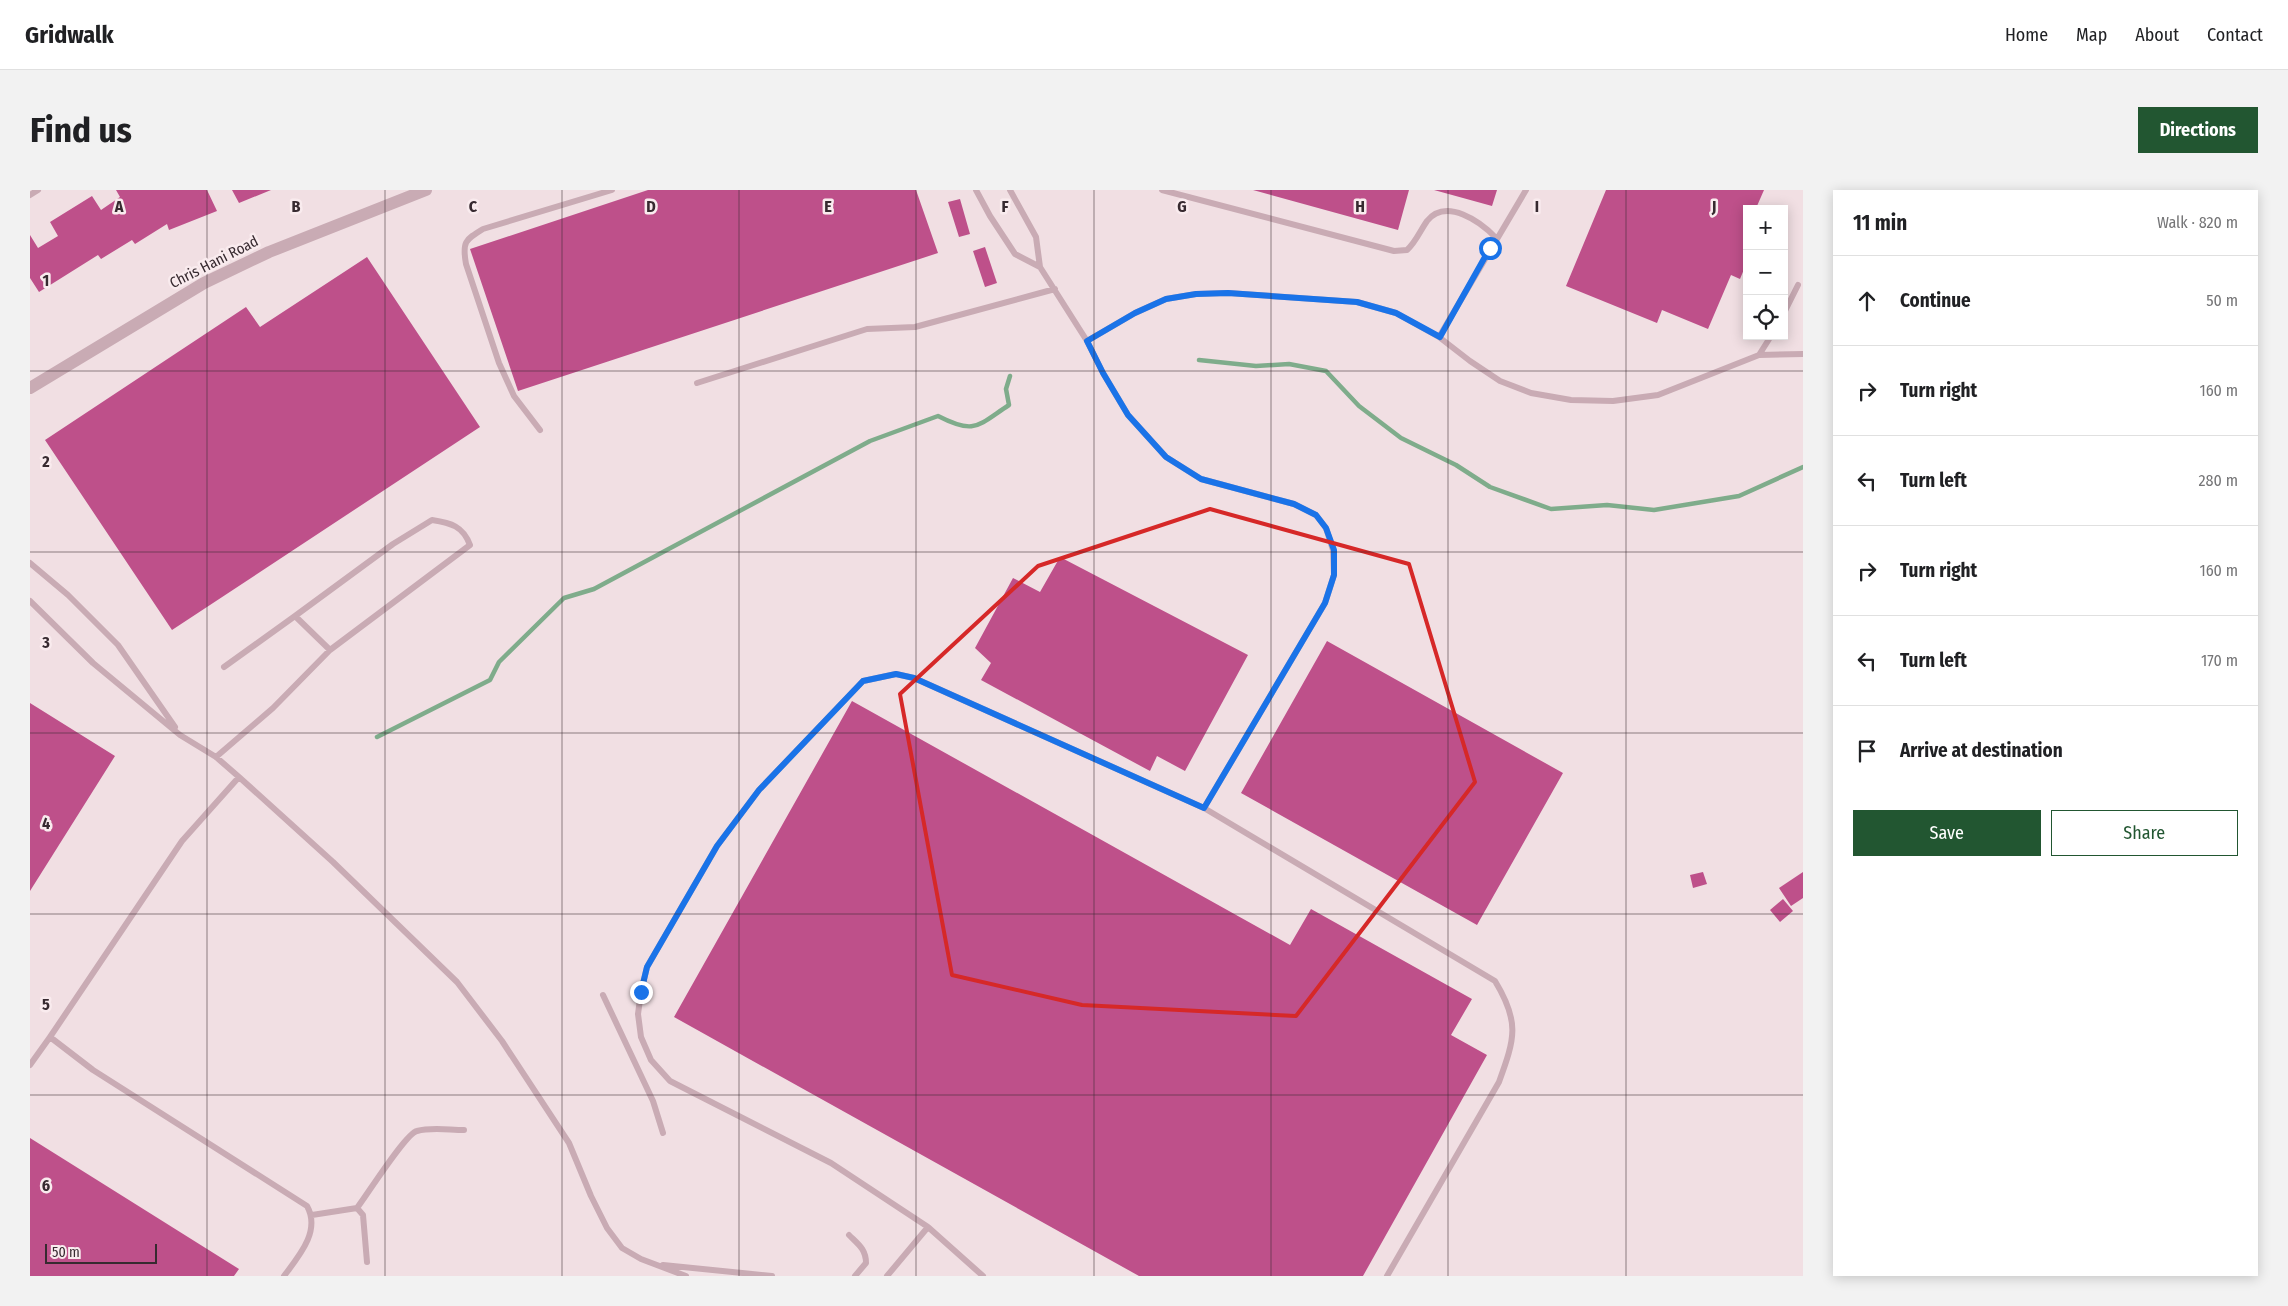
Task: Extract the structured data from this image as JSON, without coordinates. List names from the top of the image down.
{
  "streets": {
    "street": ["Chris Hani Road"]
  },
  "scale_bar": "50 m",
  "page": {
    "header": "Gridwalk",
    "nav": [
      "Home",
      "Map",
      "About",
      "Contact"
    ],
    "buttons": [
      "Directions",
      ["Save", "Share"]
    ],
    "title": "Find us",
    "heading": ["11 min", "Walk · 820 m"],
    "map_buttons": ["+", "−"],
    "list": [
      ["Continue", "50 m"],
      ["Turn right", "160 m"],
      ["Turn left", "280 m"],
      ["Turn right", "160 m"],
      ["Turn left", "170 m"],
      "Arrive at destination"
    ],
    "scale": "50 m"
  },
  "grid": {
    "columns": [
      "A",
      "B",
      "C",
      "D",
      "E",
      "F",
      "G",
      "H",
      "I",
      "J"
    ],
    "rows": [
      "1",
      "2",
      "3",
      "4",
      "5",
      "6"
    ]
  }
}
